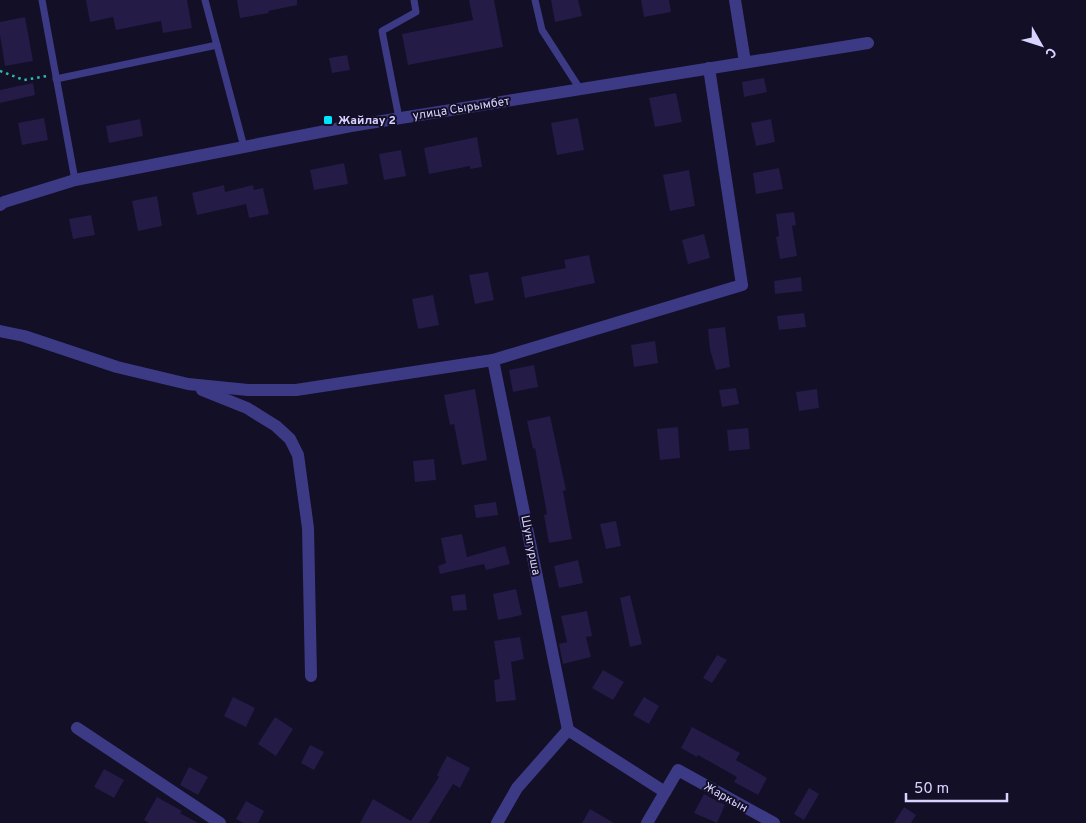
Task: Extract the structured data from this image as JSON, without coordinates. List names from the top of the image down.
{
  "streets": {
    "street": ["улица Сырымбет", "Шунгурша", "Жаркын"]
  },
  "places": {
    "transit": ["Жайлау 2"]
  },
  "scale_bar": "50 m",
  "north": "bottom right"
}
